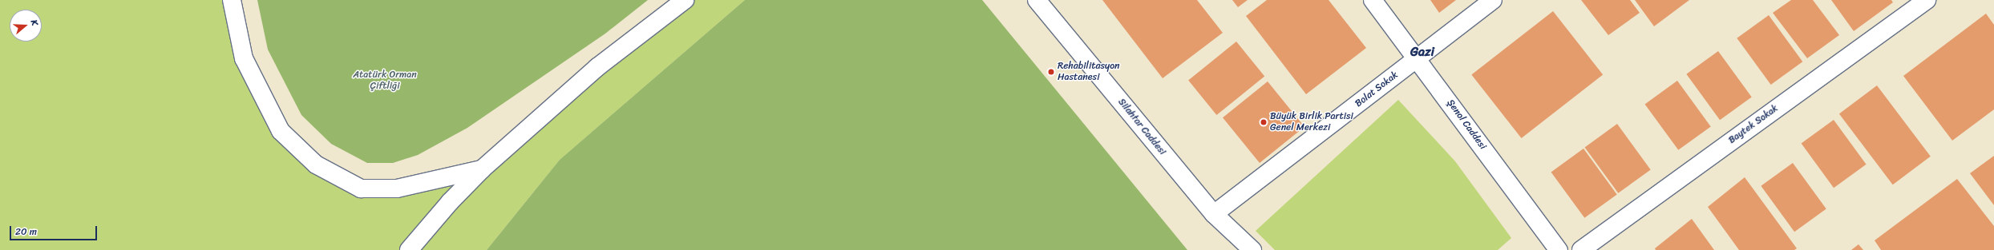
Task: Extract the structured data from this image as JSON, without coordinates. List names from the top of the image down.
{
  "streets": {
    "street": [
      "Bolat Sokak",
      "Şenol Caddesi",
      "Baytek Sokak",
      "Silahtar Caddesi"
    ]
  },
  "crossings": [
    ["Bolat Sokak", "Şenol Caddesi"],
    ["Bolat Sokak", "Silahtar Caddesi"]
  ],
  "districts": ["Gazi"],
  "parks": ["Atatürk Orman Çiftliği"],
  "places": ["Rehabilitasyon Hastanesi", "Büyük Birlik Partisi Genel Merkezi"],
  "scale_bar": "20 m",
  "north": "right"
}
